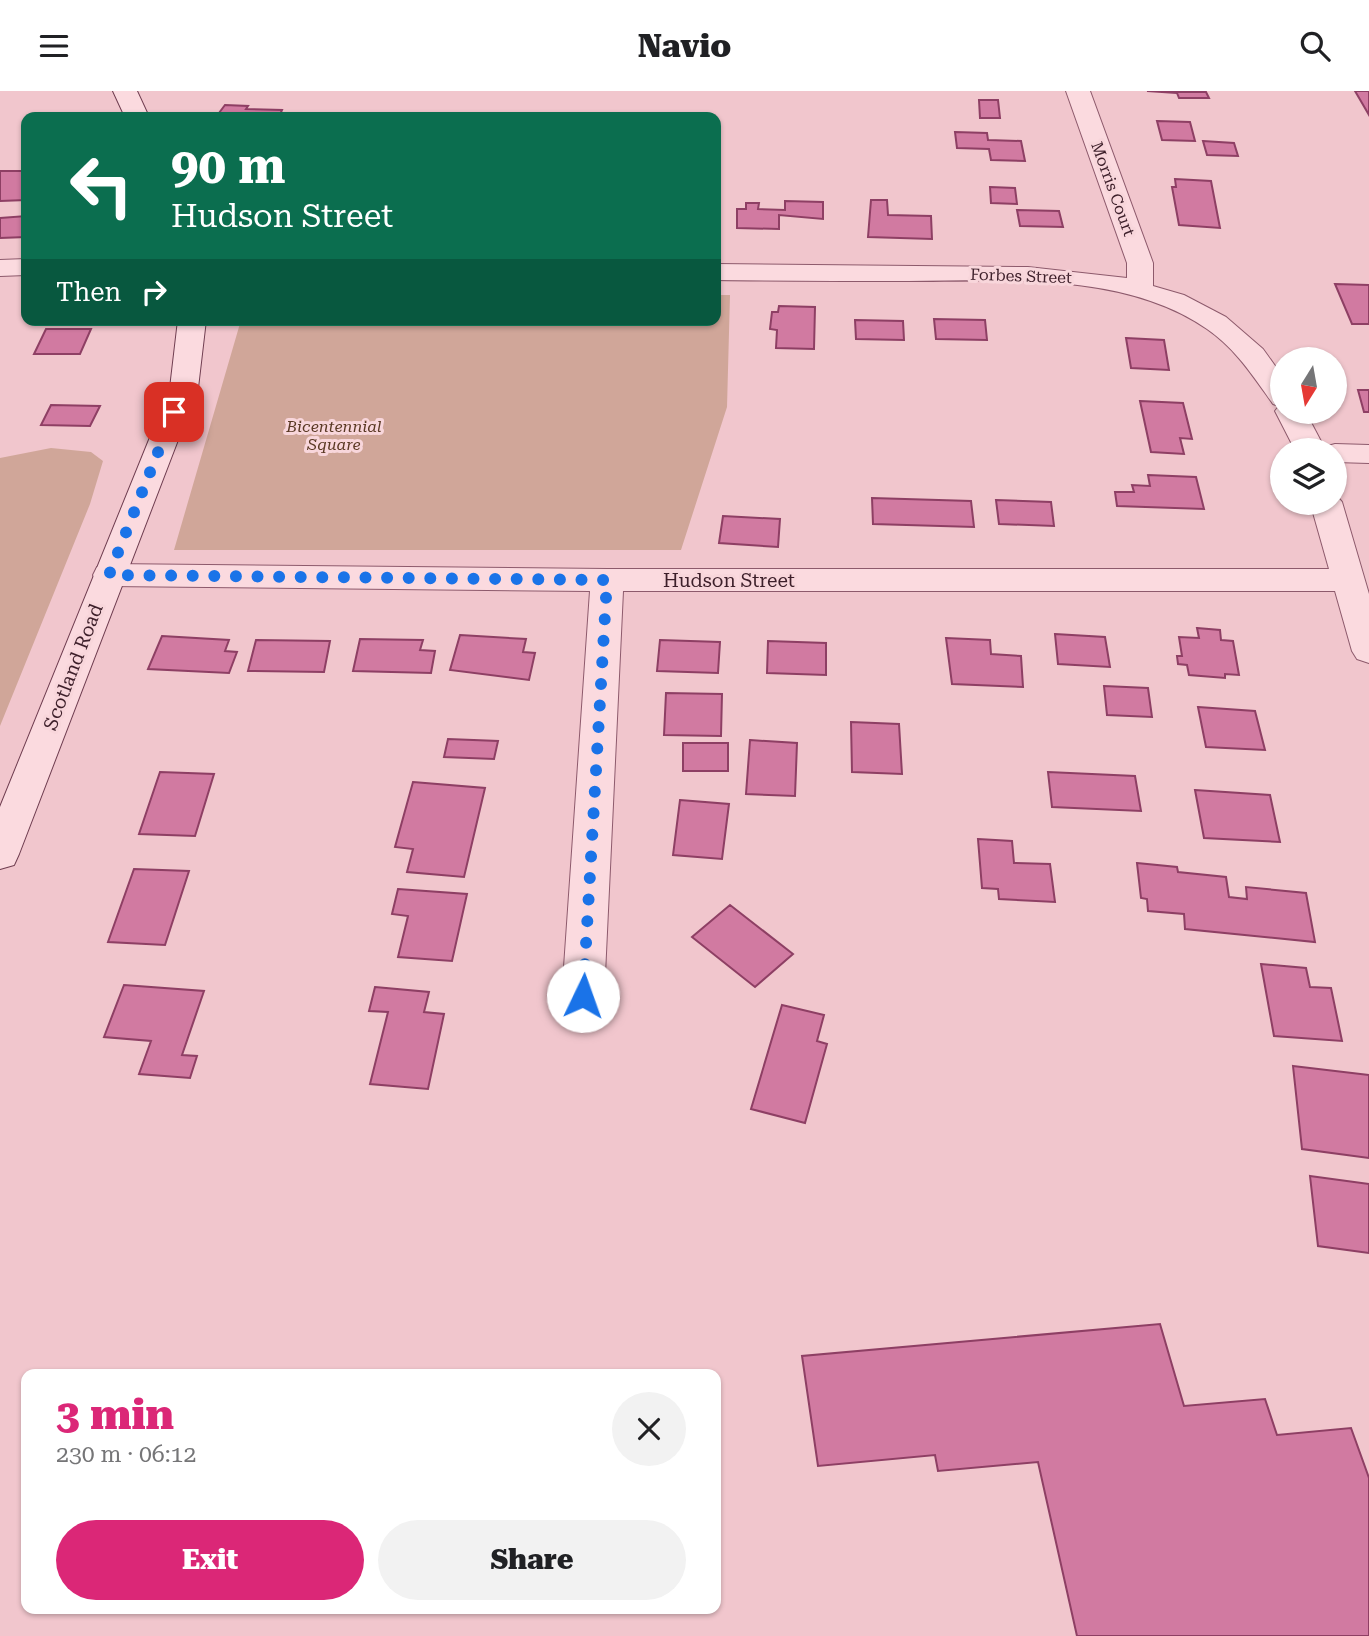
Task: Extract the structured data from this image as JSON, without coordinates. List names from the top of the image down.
{
  "streets": {
    "street": [
      "Morris Court",
      "Forbes Street",
      "Hudson Street",
      "Scotland Road"
    ]
  },
  "crossings": [
    ["Morris Court", "Forbes Street"],
    ["Hudson Street", "Scotland Road"]
  ],
  "parks": ["Bicentennial Square"],
  "north": "bottom",
  "page": {
    "header": "Navio",
    "turn": ["90 m", "Hudson Street"],
    "then": "Then",
    "heading": ["3 min", "230 m · 06:12"],
    "buttons": ["Exit", "Share"]
  }
}
